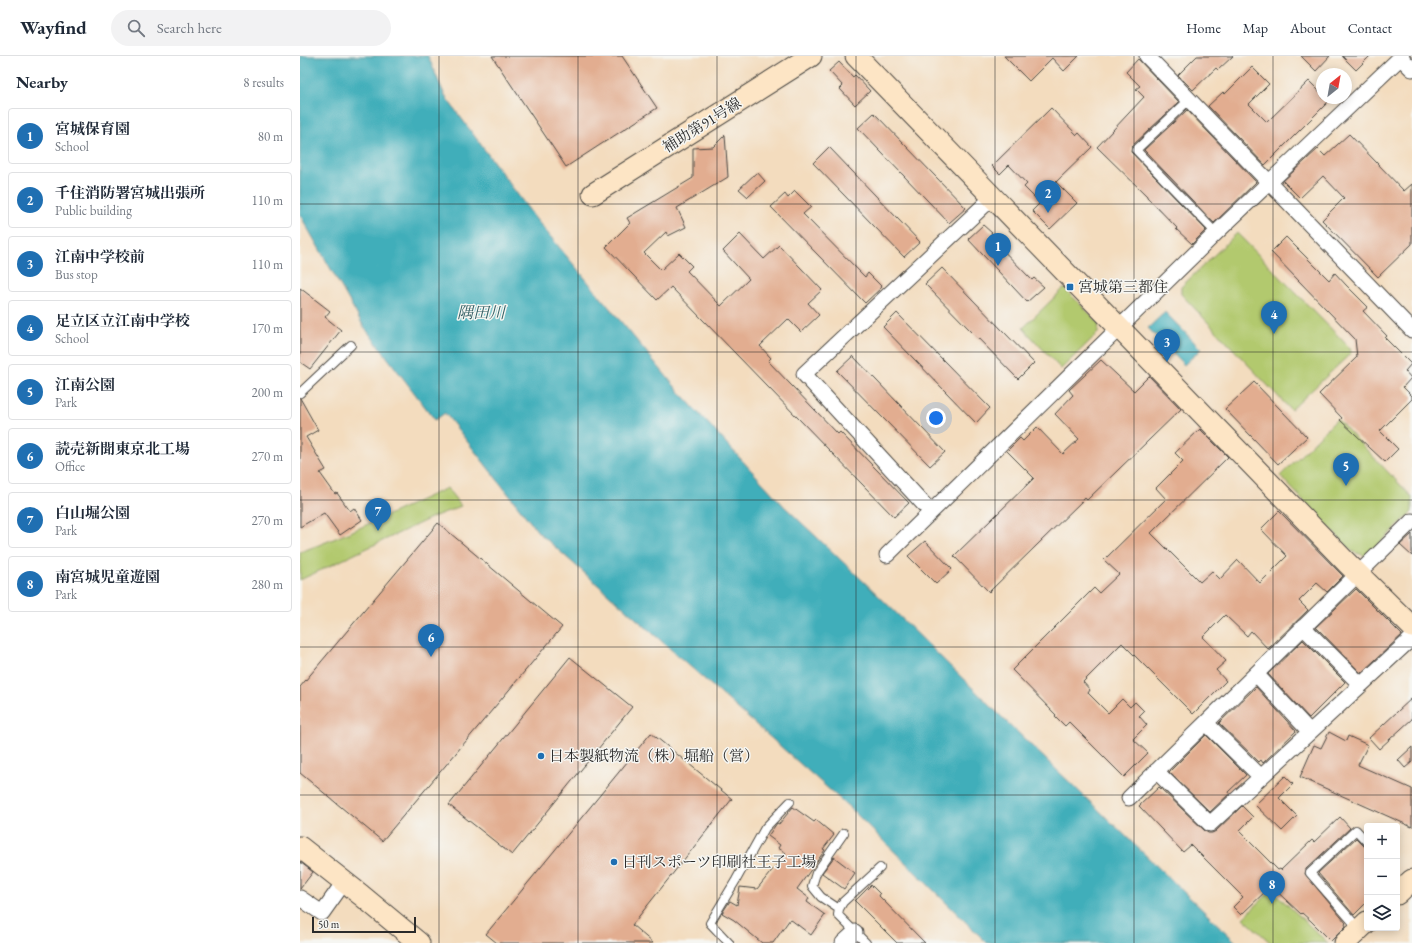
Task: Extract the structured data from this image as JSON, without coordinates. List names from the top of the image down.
{
  "streets": {
    "street": ["補助第91号線"]
  },
  "water": ["隅田川"],
  "places": {
    "transit": ["宮城第三都住"],
    "other": ["日本製紙物流（株）堀船（営）", "日刊スポーツ印刷社王子工場"]
  },
  "scale_bar": "50 m",
  "north": "top right",
  "page": {
    "header": "Wayfind",
    "search": "Search here",
    "nav": [
      "Home",
      "Map",
      "About",
      "Contact"
    ],
    "heading": ["Nearby", "8 results"],
    "list": [
      {
        "mark": "1",
        "name": "宮城保育園",
        "note": "School",
        "value": "80 m"
      },
      {
        "mark": "2",
        "name": "千住消防署宮城出張所",
        "note": "Public building",
        "value": "110 m"
      },
      {
        "mark": "3",
        "name": "江南中学校前",
        "note": "Bus stop",
        "value": "110 m"
      },
      {
        "mark": "4",
        "name": "足立区立江南中学校",
        "note": "School",
        "value": "170 m"
      },
      {
        "mark": "5",
        "name": "江南公園",
        "note": "Park",
        "value": "200 m"
      },
      {
        "mark": "6",
        "name": "読売新聞東京北工場",
        "note": "Office",
        "value": "270 m"
      },
      {
        "mark": "7",
        "name": "白山堀公園",
        "note": "Park",
        "value": "270 m"
      },
      {
        "mark": "8",
        "name": "南宮城児童遊園",
        "note": "Park",
        "value": "280 m"
      }
    ],
    "pins": [
      "2",
      "1",
      "4",
      "3",
      "5",
      "7",
      "6",
      "8"
    ],
    "map_buttons": ["+", "−"],
    "scale": "50 m"
  }
}
